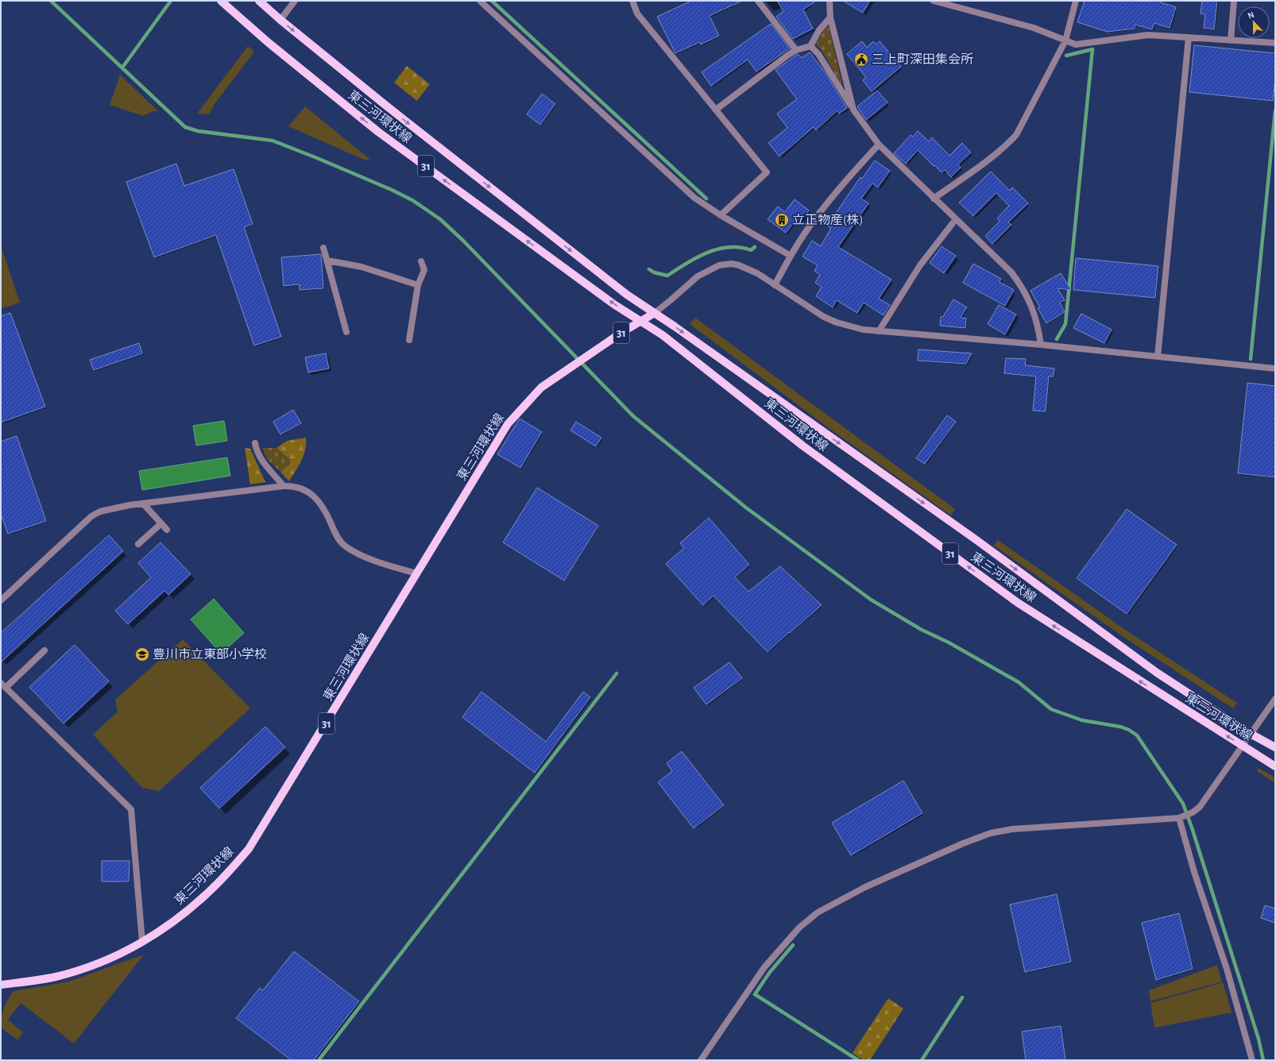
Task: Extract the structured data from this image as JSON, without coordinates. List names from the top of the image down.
{
  "streets": {
    "main road": ["東三河環状線", "31"]
  },
  "places": {
    "public building": ["三上町深田集会所"],
    "building": ["立正物産(株)"],
    "school or university": ["豊川市立東部小学校"]
  },
  "north": "top"
}
